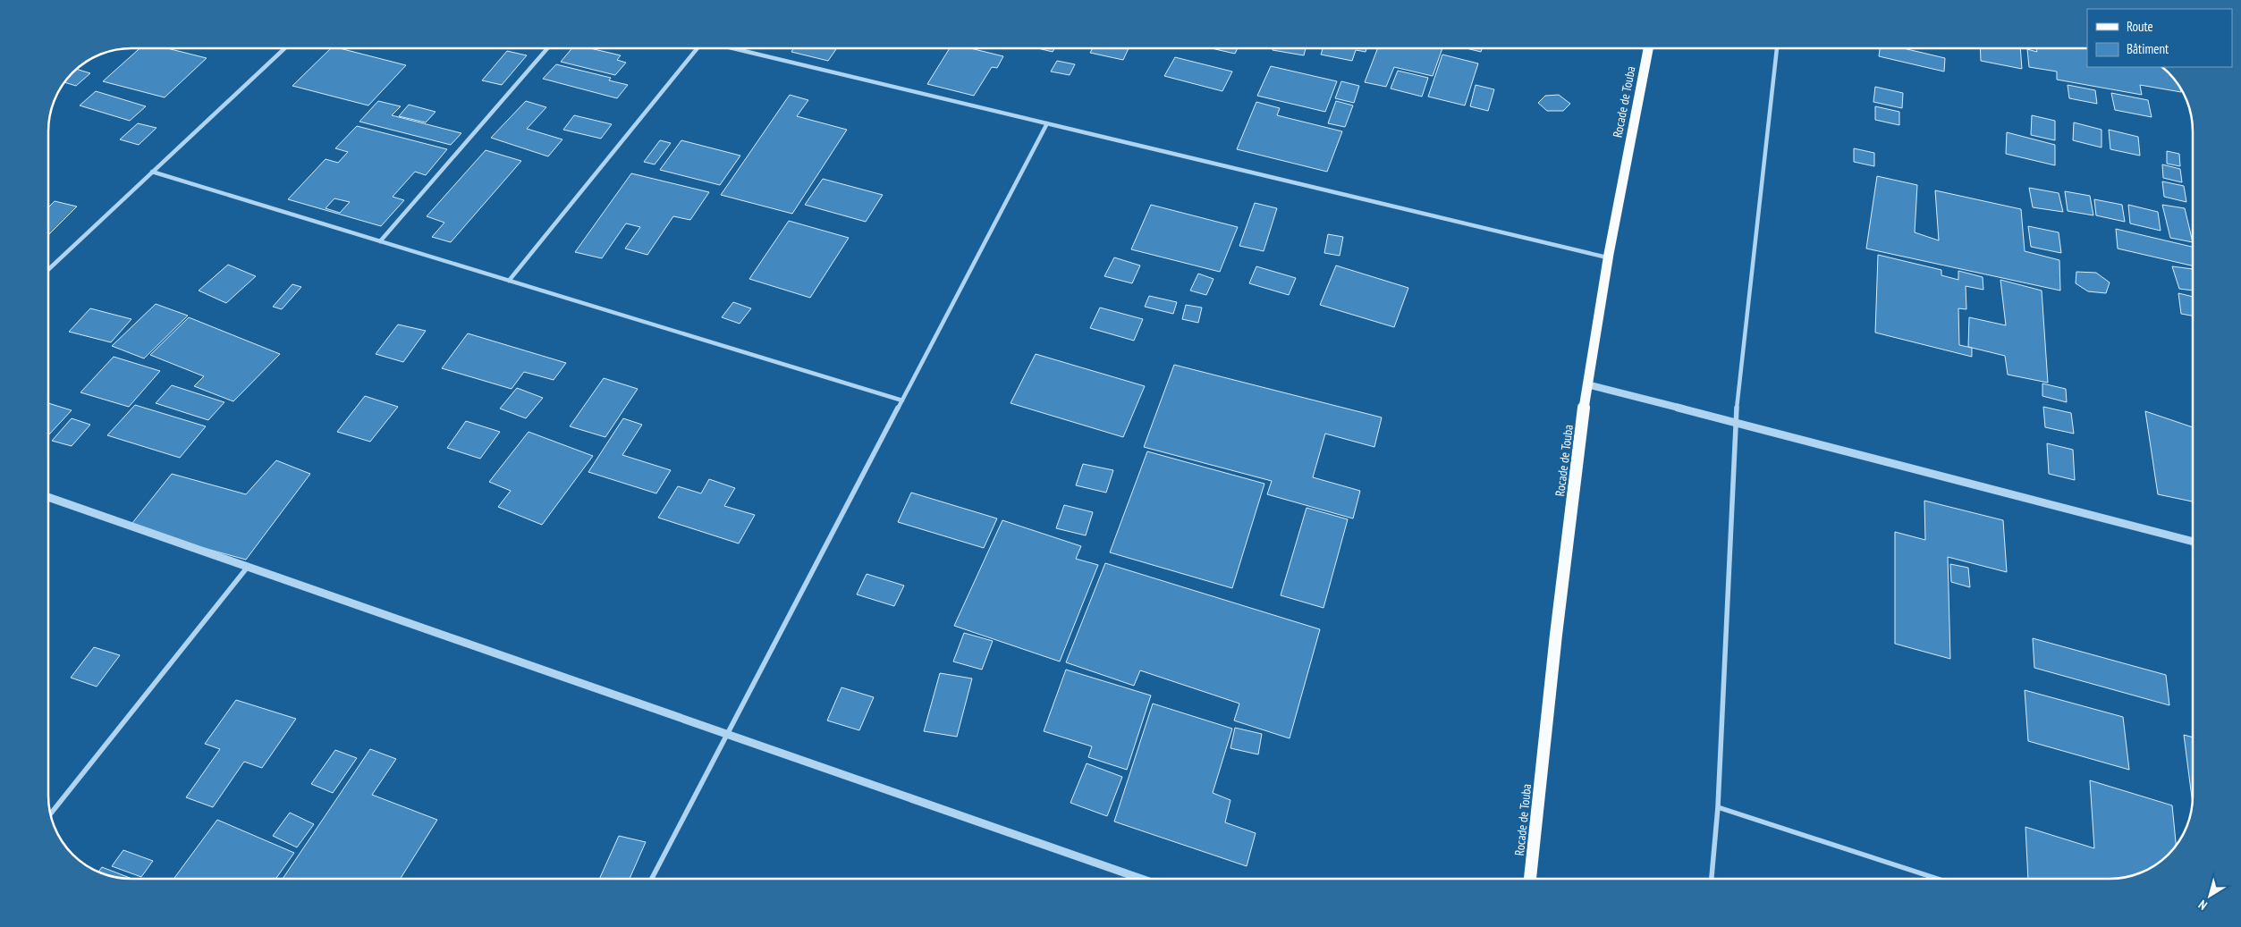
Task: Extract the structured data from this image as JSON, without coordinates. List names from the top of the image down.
{
  "streets": {
    "main road": ["Rocade de Touba"]
  },
  "legend": ["Route", "Bâtiment"],
  "north": "bottom left"
}
